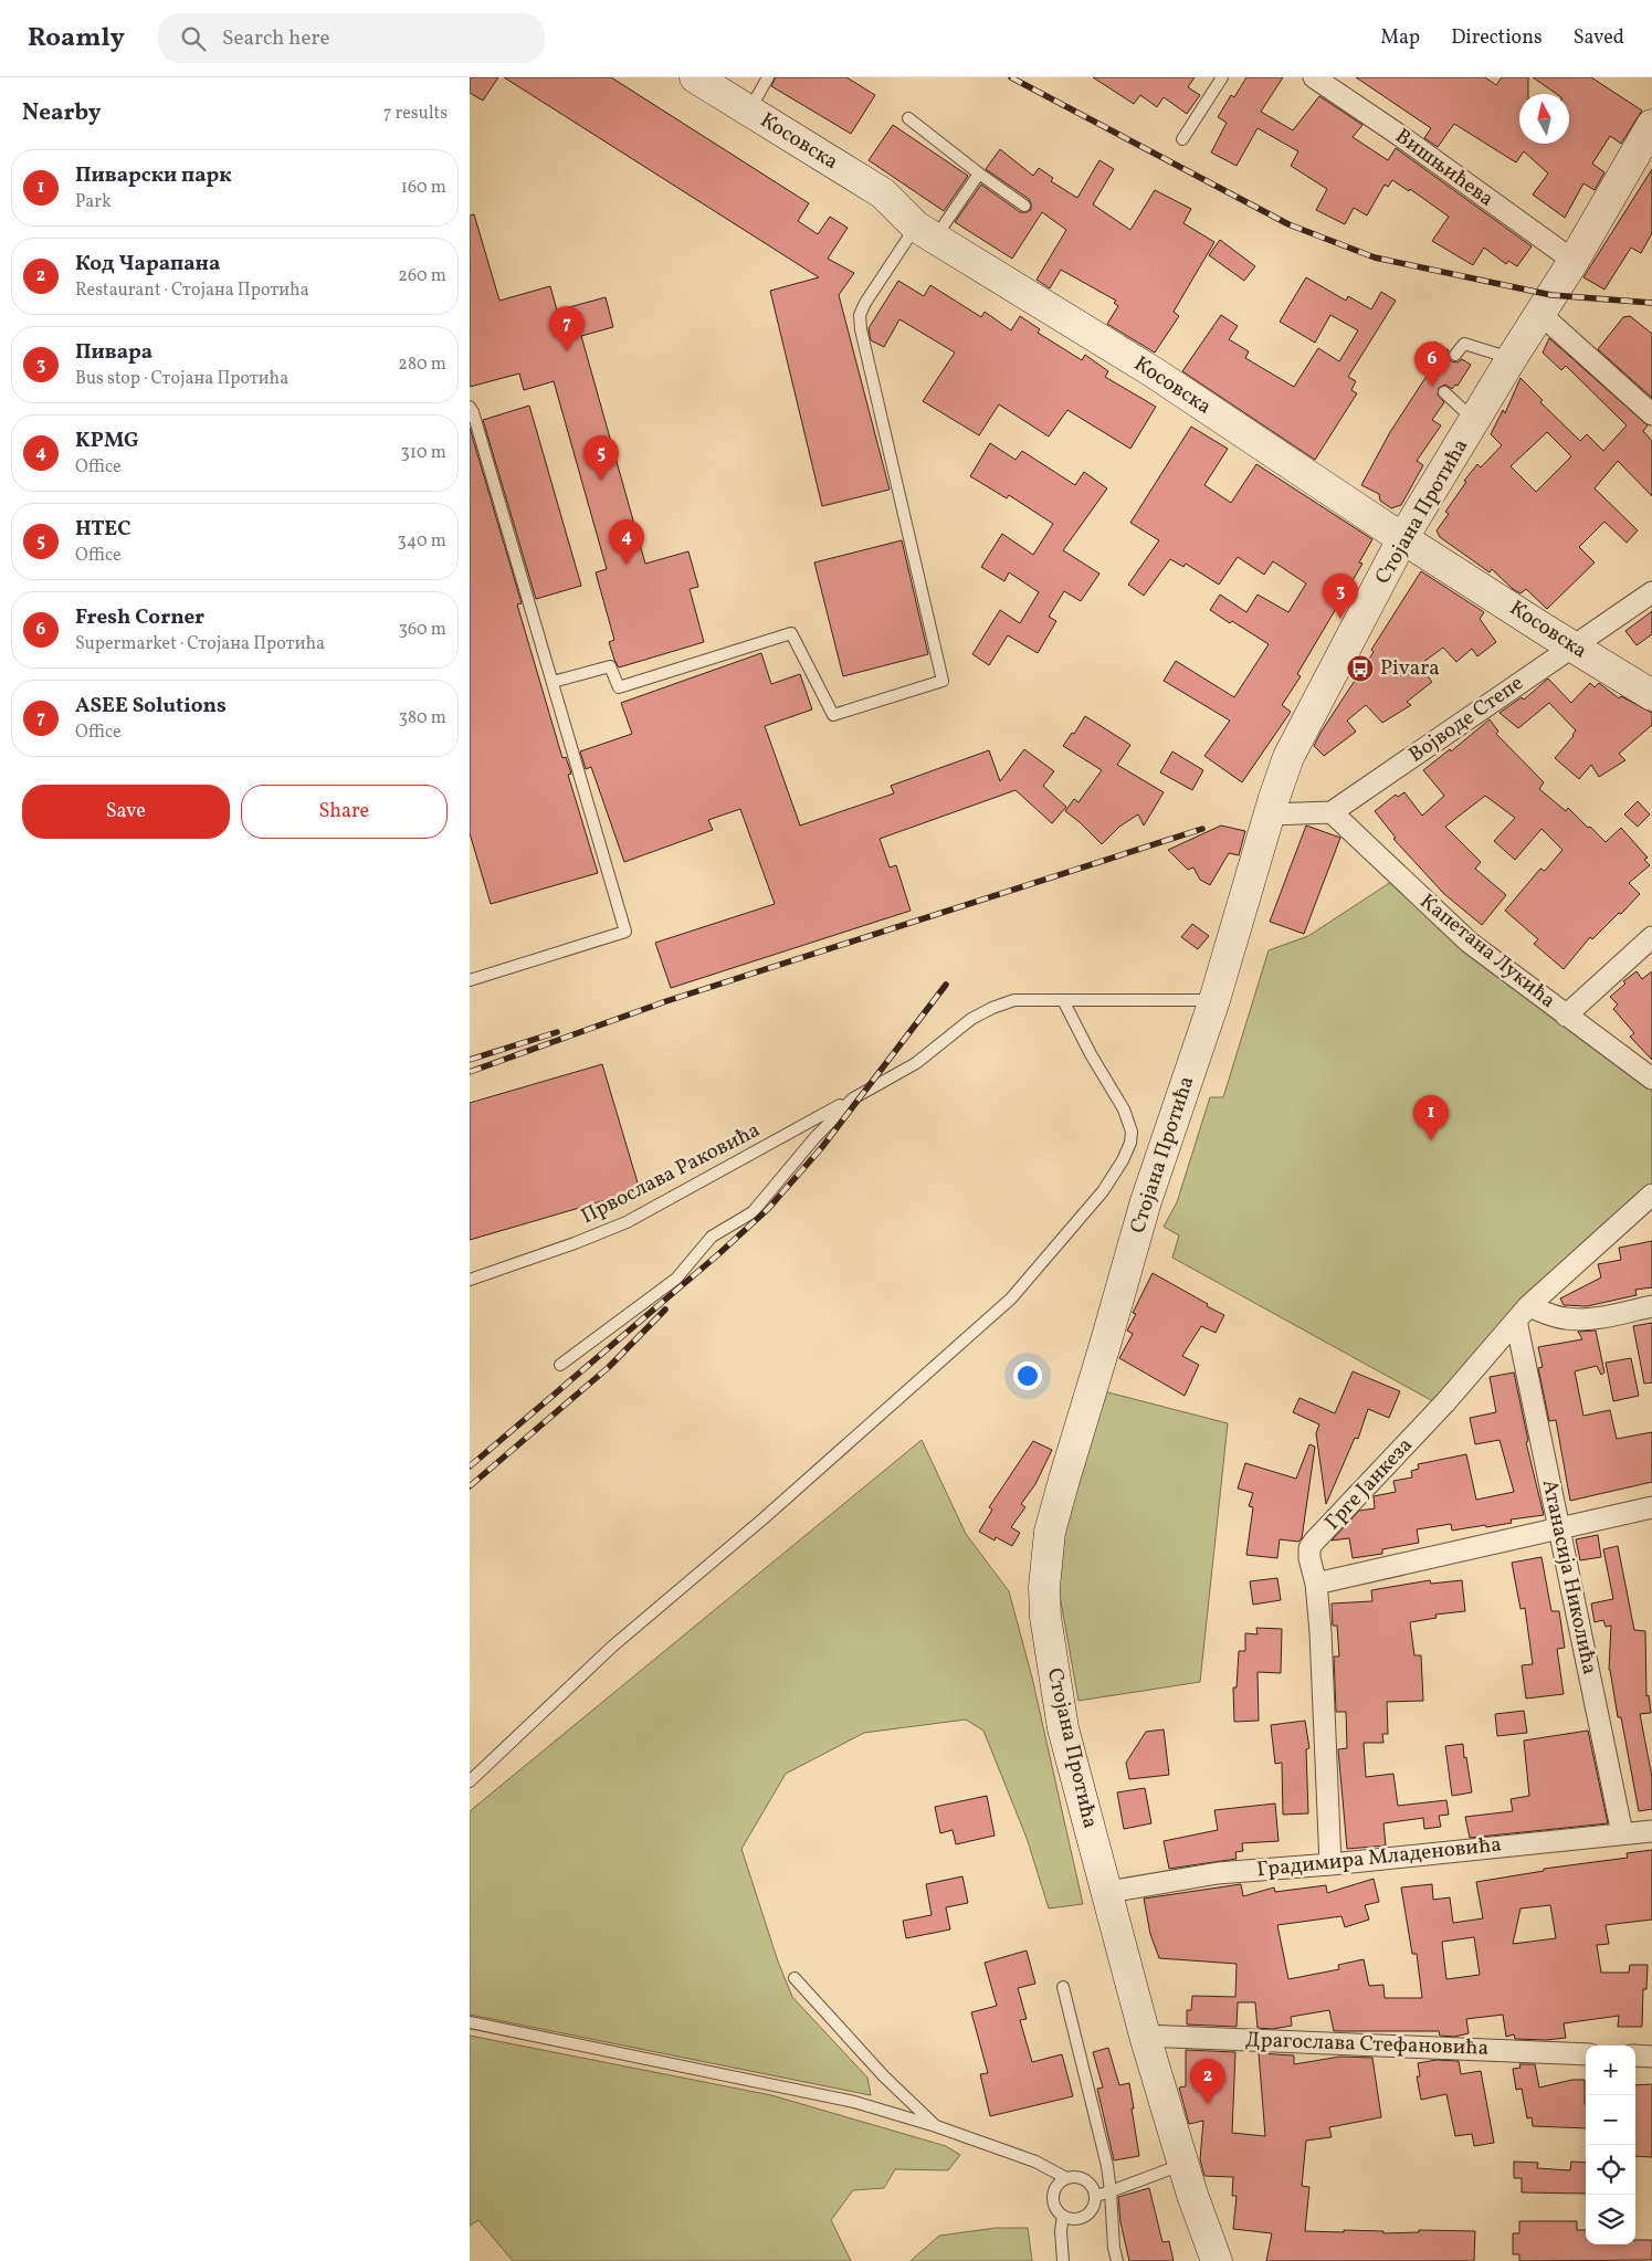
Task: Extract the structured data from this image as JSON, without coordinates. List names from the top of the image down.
{
  "streets": {
    "main road": ["Косовска", "Стојана Протића"],
    "street": [
      "Вишњићева",
      "Војводе Степе",
      "Капетана Лукића",
      "Грге Јанкеза",
      "Атанасија Николића",
      "Градимира Младеновића",
      "Драгослава Стефановића"
    ],
    "lane": ["Првослава Раковића"]
  },
  "crossings": [
    ["Косовска", "Стојана Протића"],
    ["Косовска", "Војводе Степе"],
    ["Вишњићева", "Стојана Протића"],
    ["Стојана Протића", "Првослава Раковића"],
    ["Стојана Протића", "Градимира Младеновића"],
    ["Стојана Протића", "Драгослава Стефановића"],
    ["Војводе Степе", "Капетана Лукића"],
    ["Грге Јанкеза", "Атанасија Николића"],
    ["Грге Јанкеза", "Градимира Младеновића"],
    ["Атанасија Николића", "Градимира Младеновића"]
  ],
  "places": {
    "bus stop": ["Pivara"]
  },
  "north": "top",
  "page": {
    "header": "Roamly",
    "search": "Search here",
    "nav": ["Map", "Directions", "Saved"],
    "heading": ["Nearby", "7 results"],
    "list": [
      {
        "mark": "1",
        "name": "Пиварски парк",
        "note": "Park",
        "value": "160 m"
      },
      {
        "mark": "2",
        "name": "Код Чарапана",
        "note": "Restaurant · Стојана Протића",
        "value": "260 m"
      },
      {
        "mark": "3",
        "name": "Пивара",
        "note": "Bus stop · Стојана Протића",
        "value": "280 m"
      },
      {
        "mark": "4",
        "name": "KPMG",
        "note": "Office",
        "value": "310 m"
      },
      {
        "mark": "5",
        "name": "HTEC",
        "note": "Office",
        "value": "340 m"
      },
      {
        "mark": "6",
        "name": "Fresh Corner",
        "note": "Supermarket · Стојана Протића",
        "value": "360 m"
      },
      {
        "mark": "7",
        "name": "ASEE Solutions",
        "note": "Office",
        "value": "380 m"
      }
    ],
    "pins": [
      "7",
      "6",
      "5",
      "4",
      "3",
      "1",
      "2"
    ],
    "buttons": ["Save", "Share"],
    "map_buttons": ["+", "−"]
  }
}
